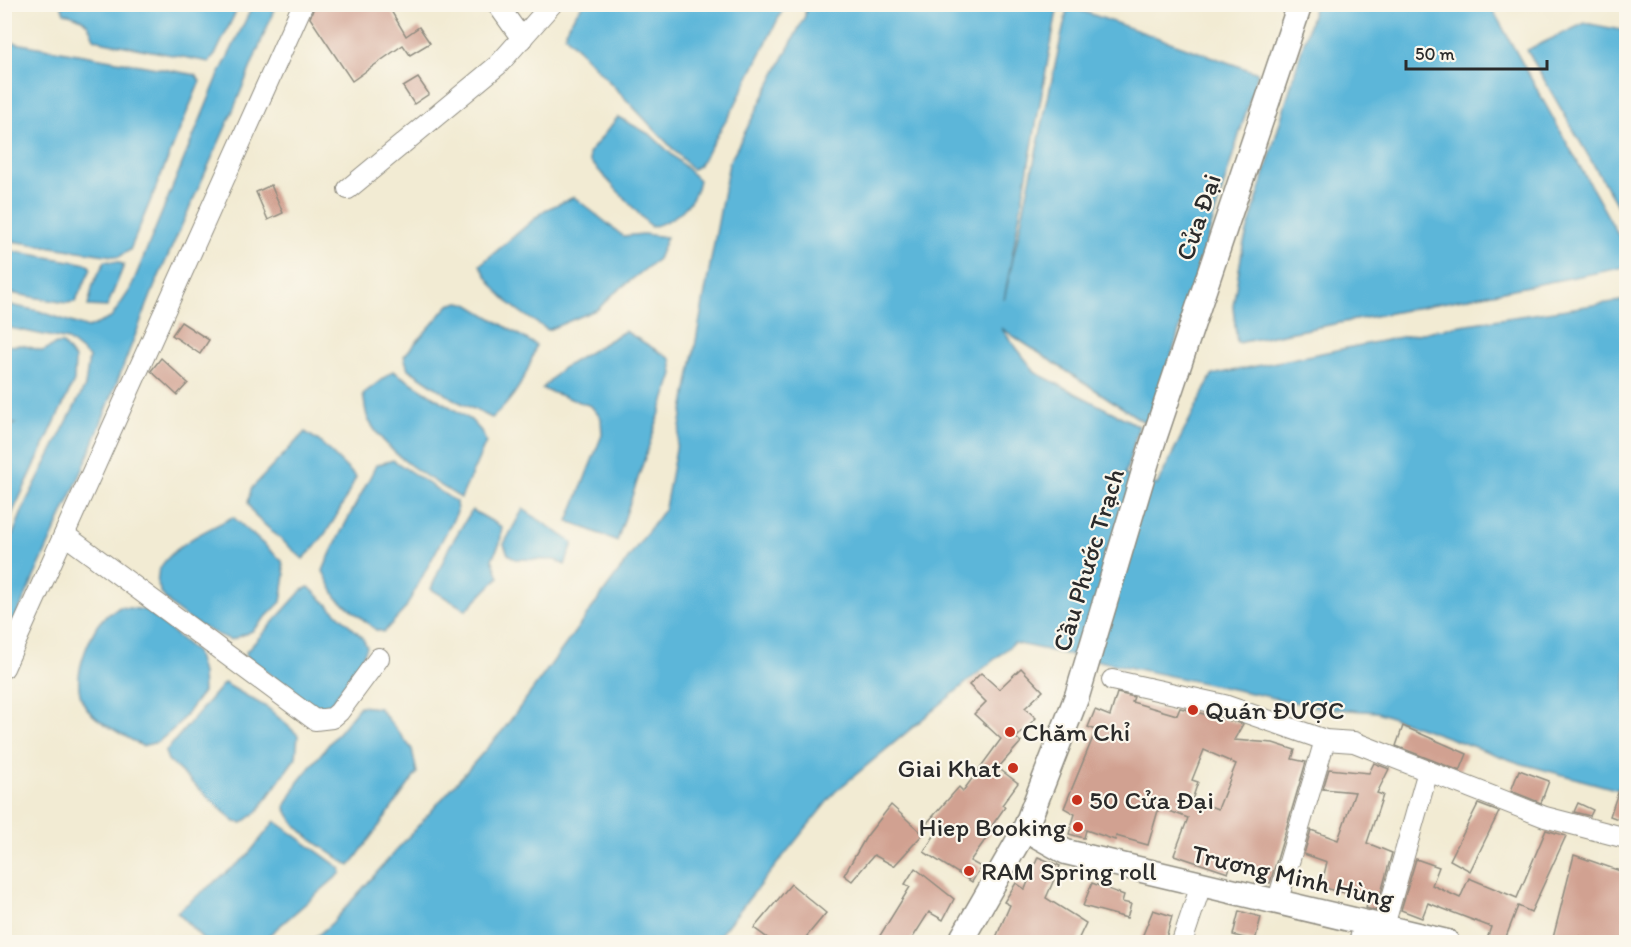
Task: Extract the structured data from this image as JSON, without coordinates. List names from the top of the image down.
{
  "streets": {
    "street": ["Cửa Đại", "Cầu Phước Trạch", "Trương Minh Hùng"]
  },
  "crossings": [
    ["Cửa Đại", "Cầu Phước Trạch"],
    ["Cầu Phước Trạch", "Trương Minh Hùng"]
  ],
  "places": [
    "Quán ĐƯỢC",
    "Chăm Chỉ",
    "Giai Khat",
    "50 Cửa Đại",
    "Hiep Booking",
    "RAM Spring roll"
  ],
  "scale_bar": "50 m"
}
